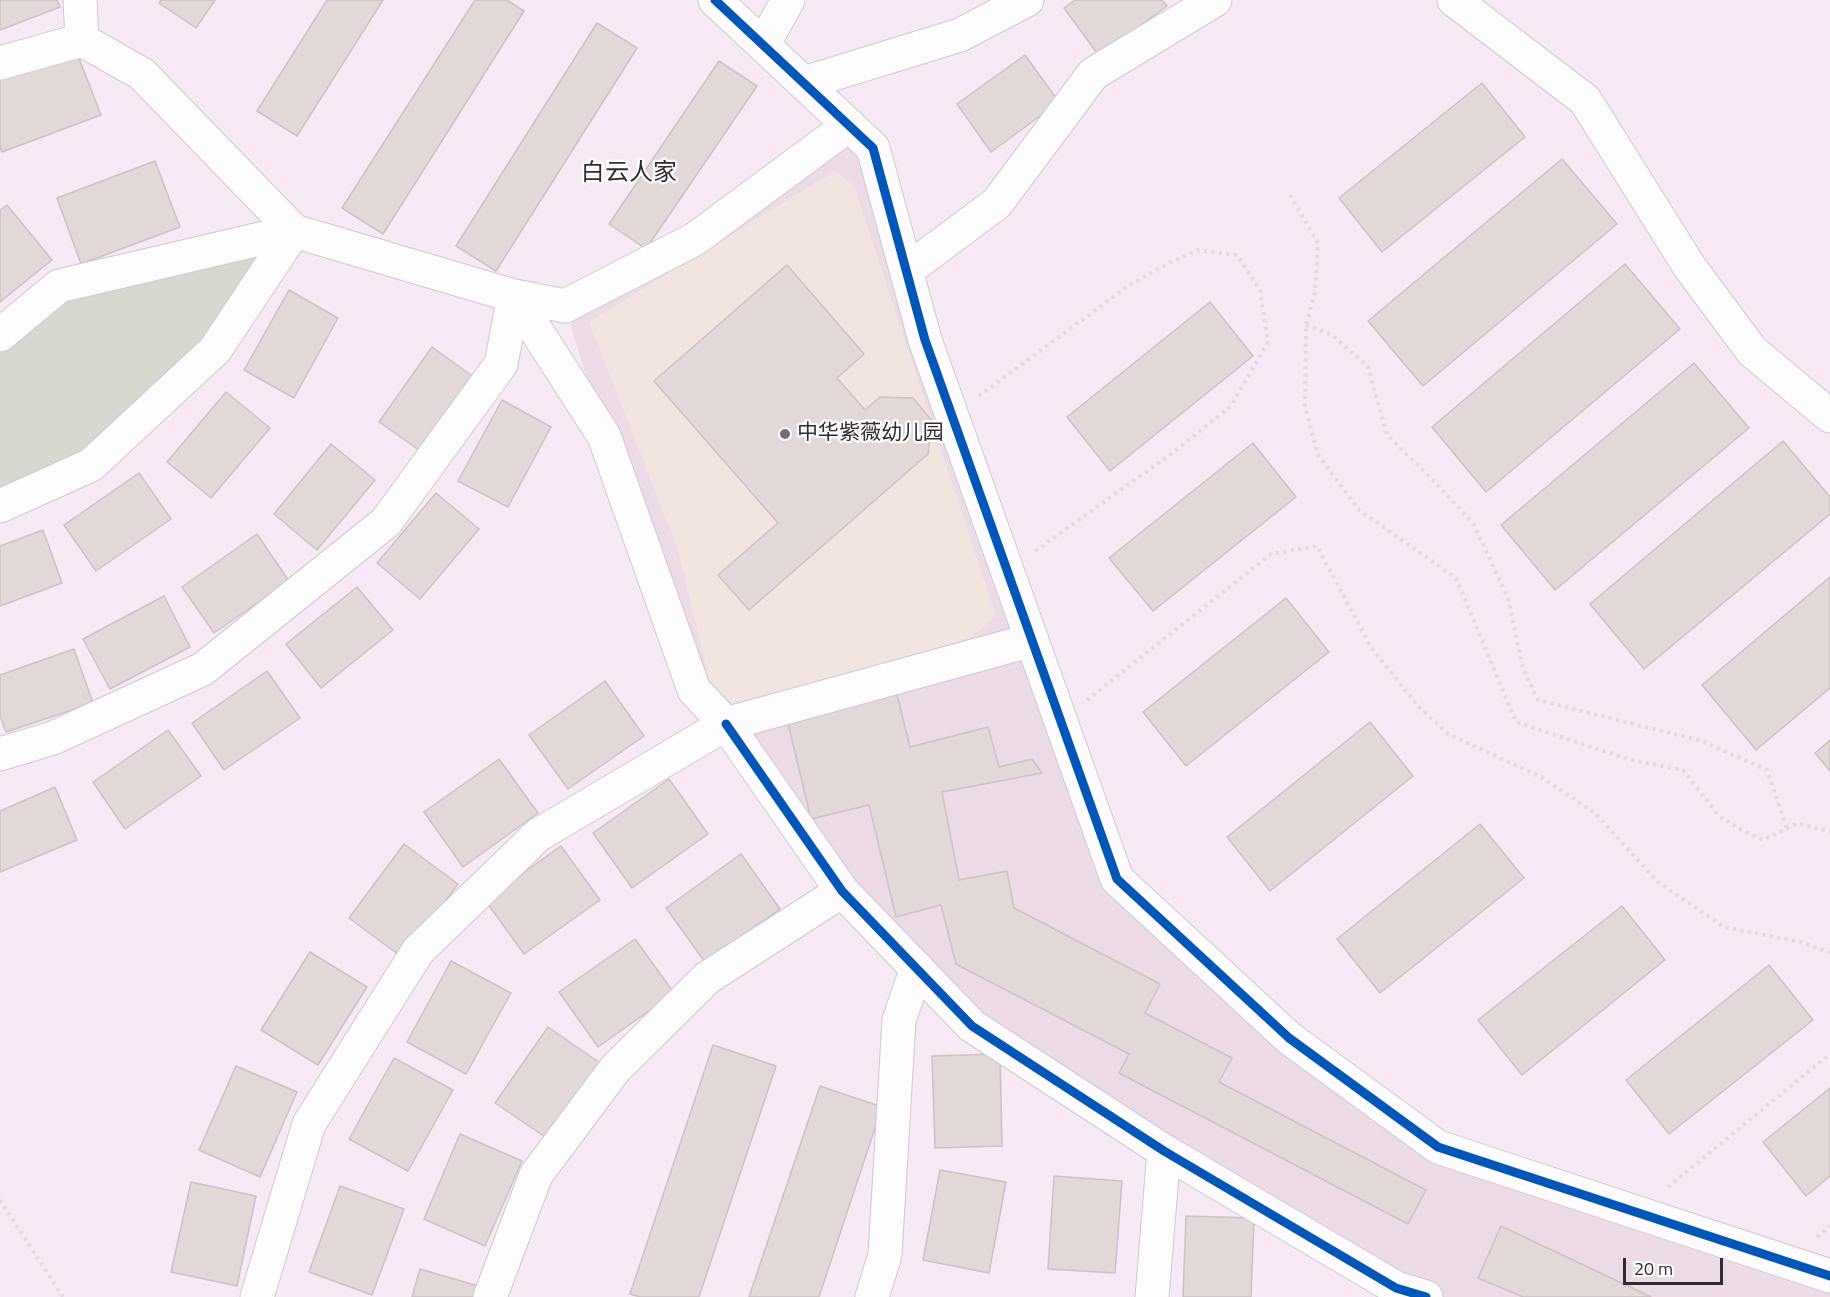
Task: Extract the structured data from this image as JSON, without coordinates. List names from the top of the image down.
{
  "districts": ["白云人家"],
  "places": ["中华紫薇幼儿园"],
  "scale_bar": "20 m"
}
